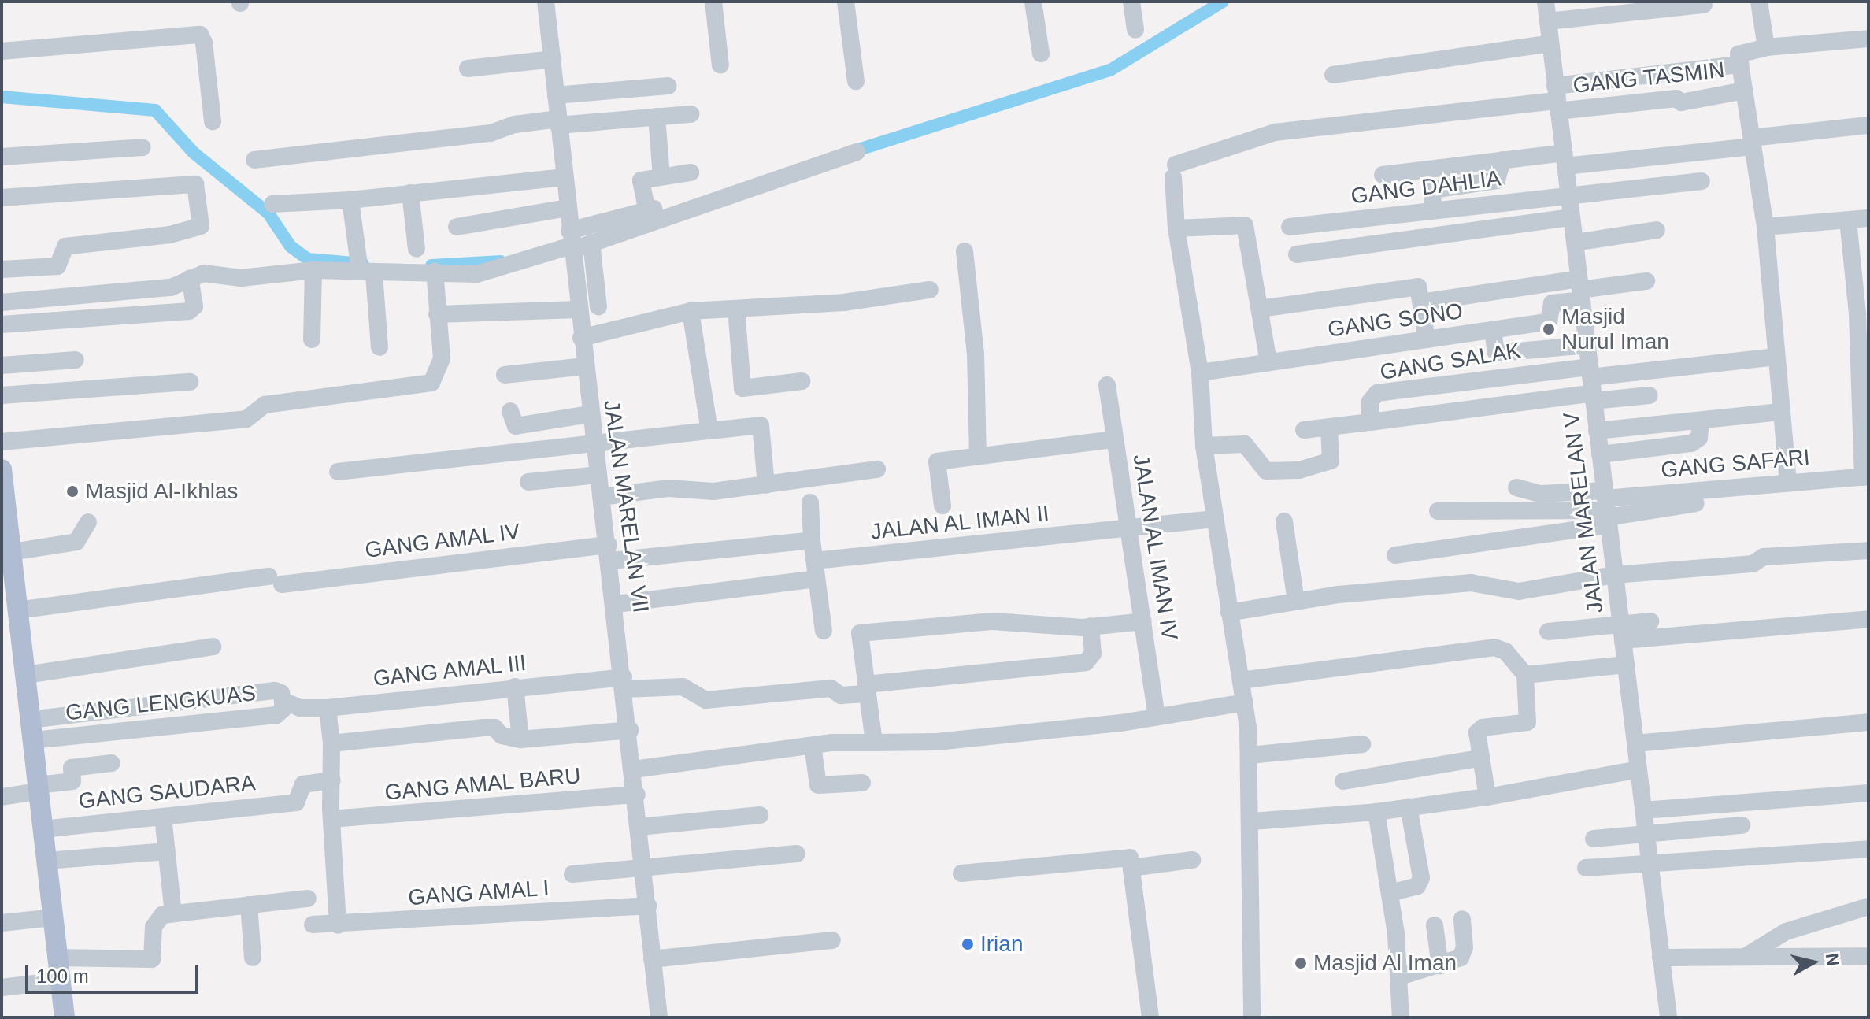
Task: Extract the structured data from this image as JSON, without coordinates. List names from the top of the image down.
{
  "streets": {
    "street": [
      "GANG TASMIN",
      "GANG DAHLIA",
      "GANG SONO",
      "GANG SALAK",
      "GANG SAFARI",
      "JALAN MARELAN VII",
      "JALAN MARELAN V",
      "JALAN AL IMAN II",
      "GANG AMAL IV",
      "JALAN AL IMAN IV",
      "GANG AMAL III",
      "GANG LENGKUAS",
      "GANG AMAL BARU",
      "GANG SAUDARA",
      "GANG AMAL I"
    ]
  },
  "crossings": [
    ["GANG TASMIN", "JALAN MARELAN V"],
    ["GANG DAHLIA", "JALAN MARELAN V"],
    ["GANG SONO", "JALAN MARELAN V"],
    ["GANG SALAK", "JALAN MARELAN V"],
    ["GANG SAFARI", "JALAN MARELAN V"],
    ["JALAN MARELAN VII", "GANG AMAL IV"],
    ["JALAN MARELAN VII", "GANG AMAL III"],
    ["JALAN MARELAN VII", "GANG AMAL BARU"],
    ["JALAN MARELAN VII", "GANG AMAL I"],
    ["JALAN AL IMAN II", "JALAN AL IMAN IV"],
    ["GANG AMAL III", "GANG LENGKUAS"]
  ],
  "places": [
    "Masjid Nurul Iman",
    "Masjid Al-Ikhlas",
    "Irian",
    "Masjid Al Iman"
  ],
  "scale_bar": "100 m",
  "north": "right"
}
